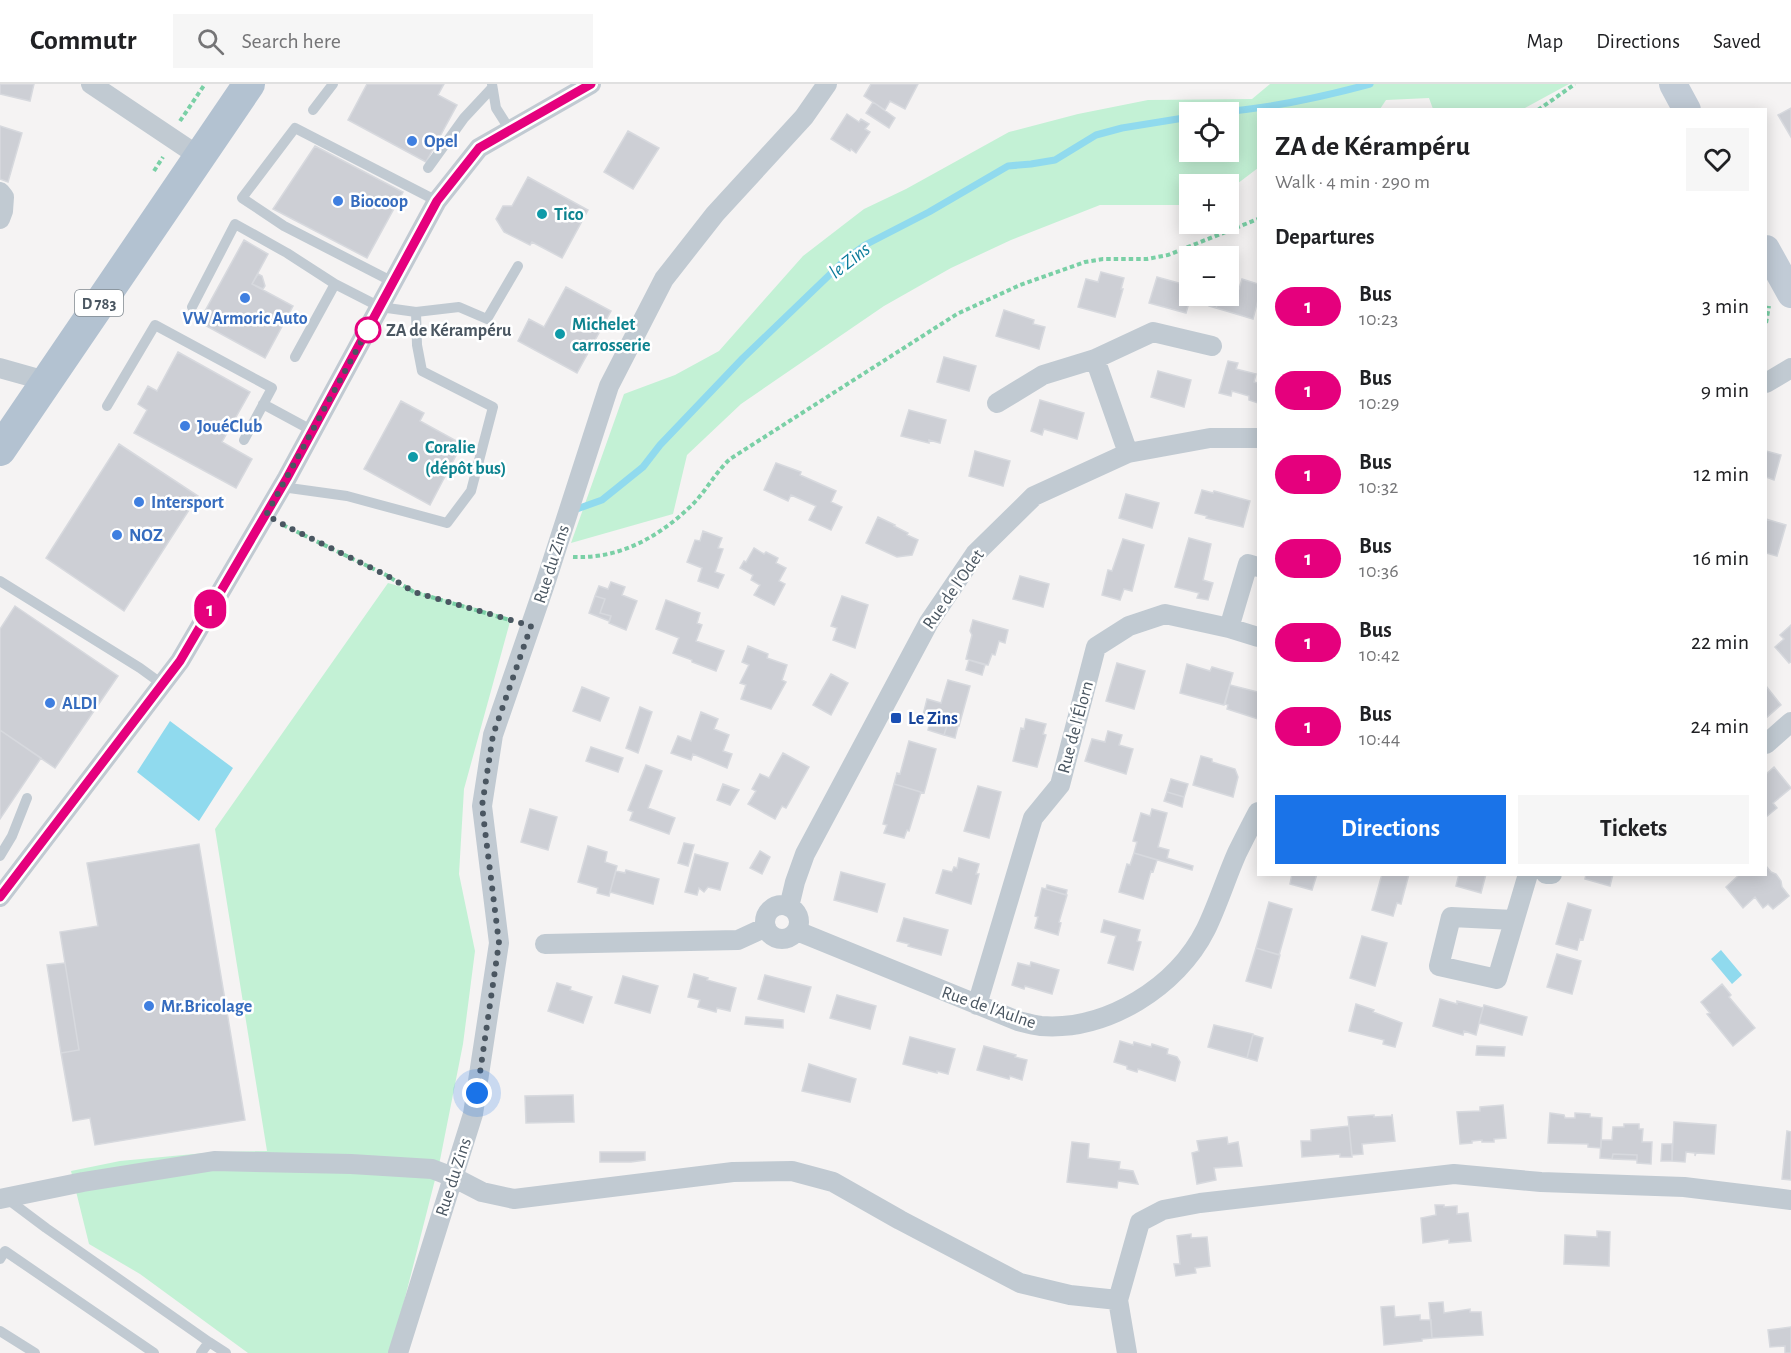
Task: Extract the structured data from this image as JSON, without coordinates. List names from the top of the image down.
{
  "streets": {
    "main road": ["D 783"],
    "street": [
      "Rue du Zins",
      "Rue de l'Odet",
      "Rue de l'Élorn",
      "Rue de l'Aulne"
    ]
  },
  "crossings": [
    ["Rue de l'Odet", "Rue de l'Aulne"],
    ["Rue de l'Élorn", "Rue de l'Aulne"]
  ],
  "water": ["le Zins"],
  "places": {
    "other": [
      "Opel",
      "Biocoop",
      "Tico",
      "VW Armoric Auto",
      "ZA de Kérampéru",
      "Michelet carrosserie",
      "JouéClub",
      "Coralie (dépôt bus)",
      "Intersport",
      "NOZ",
      "ALDI",
      "Mr.Bricolage"
    ],
    "transit": ["Le Zins"]
  },
  "lines": ["bus line 1"],
  "page": {
    "header": "Commutr",
    "search": "Search here",
    "nav": ["Map", "Directions", "Saved"],
    "on_map": "1",
    "map_buttons": ["+", "−"],
    "heading": [
      ["ZA de Kérampéru", "Walk · 4 min · 290 m"],
      "Departures"
    ],
    "list": [
      {
        "mark": "1",
        "name": "Bus",
        "note": "10:23",
        "value": "3 min"
      },
      {
        "mark": "1",
        "name": "Bus",
        "note": "10:29",
        "value": "9 min"
      },
      {
        "mark": "1",
        "name": "Bus",
        "note": "10:32",
        "value": "12 min"
      },
      {
        "mark": "1",
        "name": "Bus",
        "note": "10:36",
        "value": "16 min"
      },
      {
        "mark": "1",
        "name": "Bus",
        "note": "10:42",
        "value": "22 min"
      },
      {
        "mark": "1",
        "name": "Bus",
        "note": "10:44",
        "value": "24 min"
      }
    ],
    "buttons": ["Directions", "Tickets"]
  }
}
